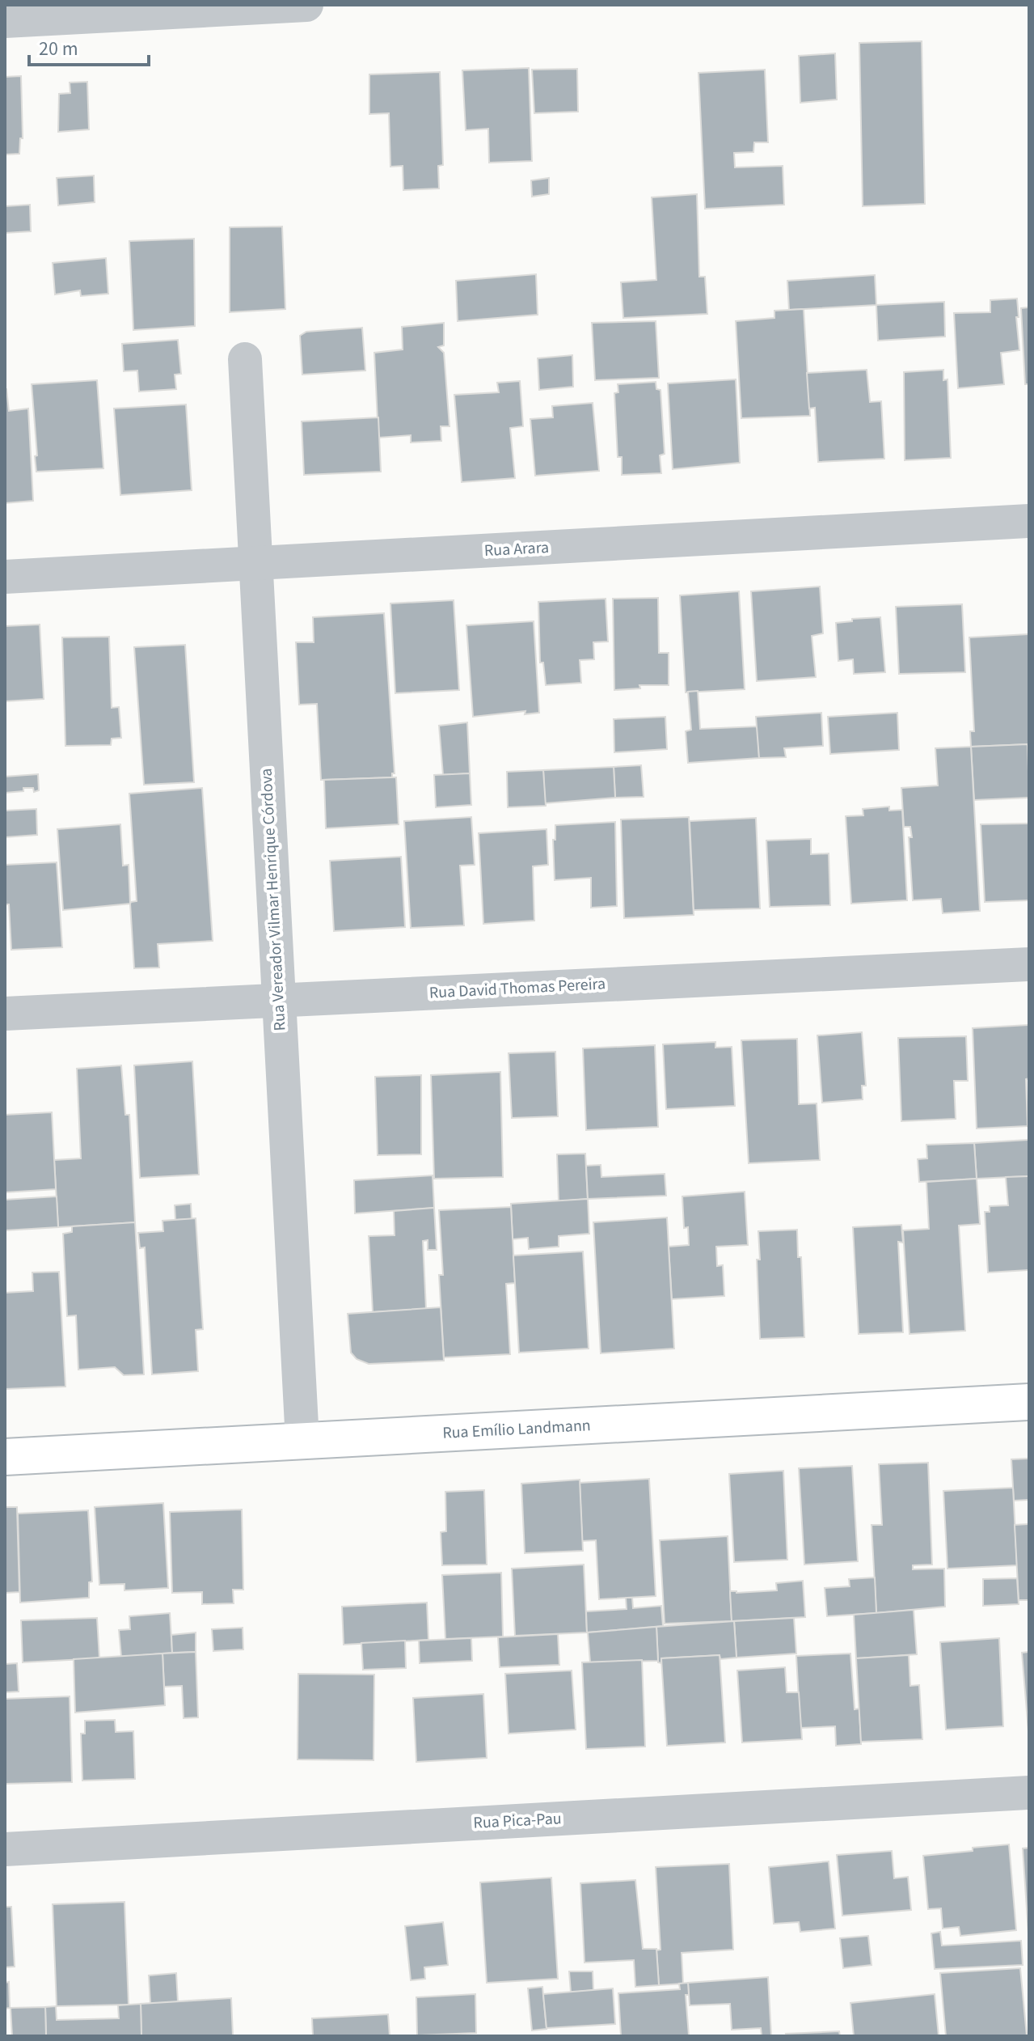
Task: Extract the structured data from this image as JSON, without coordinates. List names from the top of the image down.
{
  "streets": {
    "street": [
      "Rua Arara",
      "Rua Vereador Vilmar Henrique Córdova",
      "Rua David Thomas Pereira",
      "Rua Emílio Landmann",
      "Rua Pica-Pau"
    ]
  },
  "crossings": [
    ["Rua Arara", "Rua Vereador Vilmar Henrique Córdova"],
    ["Rua Vereador Vilmar Henrique Córdova", "Rua David Thomas Pereira"],
    ["Rua Vereador Vilmar Henrique Córdova", "Rua Emílio Landmann"]
  ],
  "scale_bar": "20 m"
}
